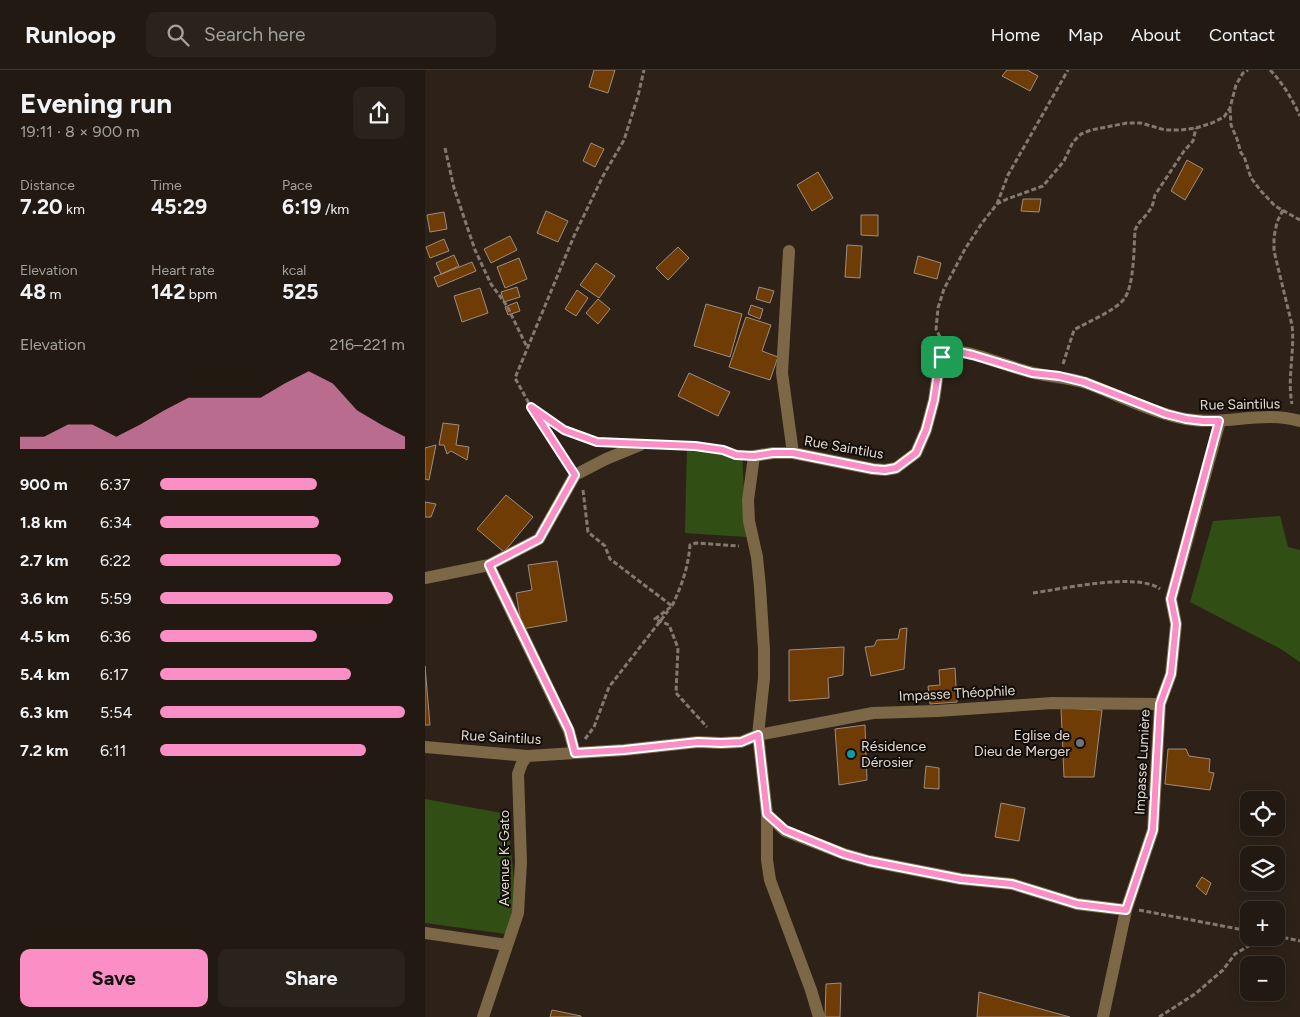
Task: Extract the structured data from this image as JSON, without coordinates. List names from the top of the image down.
{
  "streets": {
    "street": [
      "Rue Saintilus",
      "Impasse Théophile",
      "Impasse Lumière",
      "Avenue K-Gato"
    ]
  },
  "crossings": [
    ["Rue Saintilus", "Impasse Théophile"],
    ["Rue Saintilus", "Impasse Lumière"],
    ["Rue Saintilus", "Avenue K-Gato"],
    ["Impasse Théophile", "Impasse Lumière"]
  ],
  "places": ["Eglise de Dieu de Merger", "Résidence Dérosier"],
  "page": {
    "header": "Runloop",
    "search": "Search here",
    "nav": [
      "Home",
      "Map",
      "About",
      "Contact"
    ],
    "heading": ["Evening run", "19:11 · 8 × 900 m"],
    "stats": [
      ["Distance", "7.20 km"],
      ["Time", "45:29"],
      ["Pace", "6:19 /km"],
      ["Elevation", "48 m"],
      ["Heart rate", "142 bpm"],
      ["kcal", "525"]
    ],
    "chart": ["Elevation", "216–221 m"],
    "list": [
      {
        "name": "900 m",
        "note": "6:37"
      },
      {
        "name": "1.8 km",
        "note": "6:34"
      },
      {
        "name": "2.7 km",
        "note": "6:22"
      },
      {
        "name": "3.6 km",
        "note": "5:59"
      },
      {
        "name": "4.5 km",
        "note": "6:36"
      },
      {
        "name": "5.4 km",
        "note": "6:17"
      },
      {
        "name": "6.3 km",
        "note": "5:54"
      },
      {
        "name": "7.2 km",
        "note": "6:11"
      }
    ],
    "map_buttons": ["+", "−"],
    "buttons": ["Save", "Share"]
  }
}
